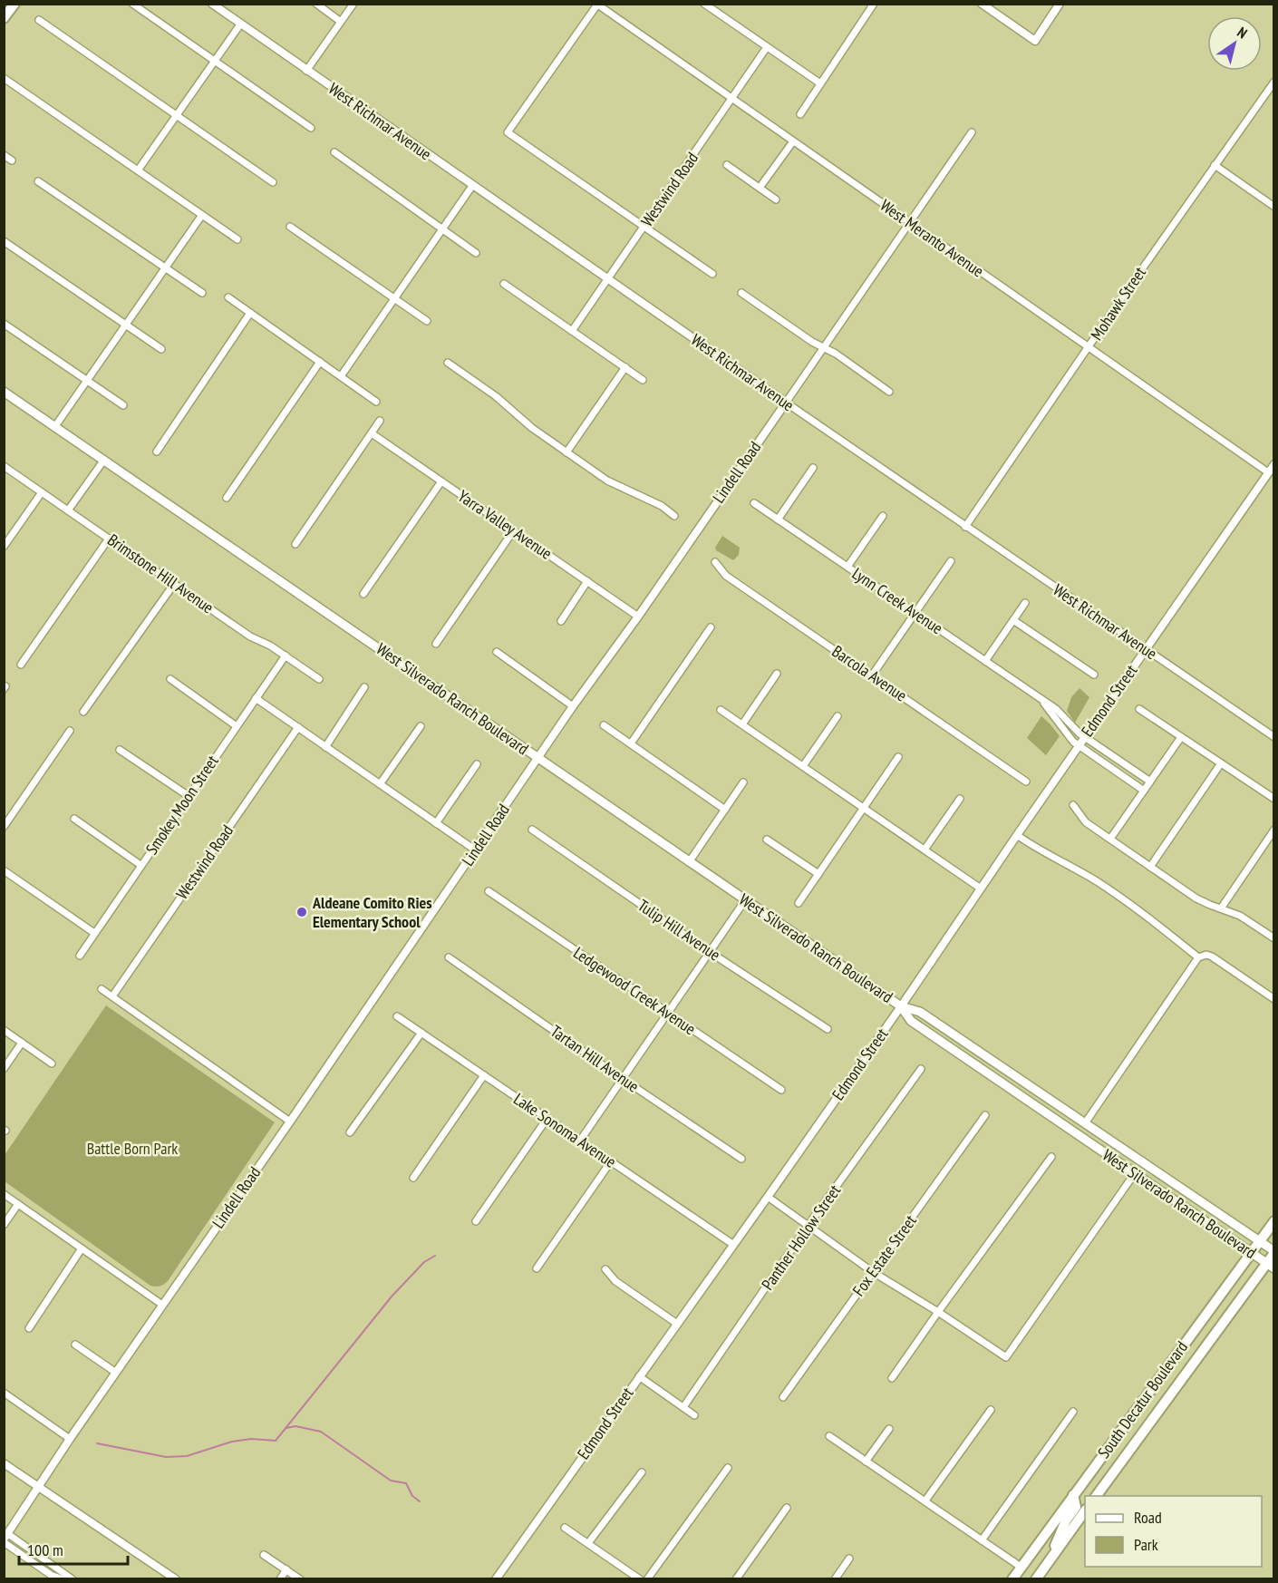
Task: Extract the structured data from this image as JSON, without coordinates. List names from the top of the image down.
{
  "streets": {
    "main road": ["West Silverado Ranch Boulevard", "South Decatur Boulevard"],
    "street": [
      "West Richmar Avenue",
      "Westwind Road",
      "West Meranto Avenue",
      "Mohawk Street",
      "Lindell Road",
      "Yarra Valley Avenue",
      "Brimstone Hill Avenue",
      "Lynn Creek Avenue",
      "Barcola Avenue",
      "Edmond Street",
      "Smokey Moon Street",
      "Tulip Hill Avenue",
      "Ledgewood Creek Avenue",
      "Tartan Hill Avenue",
      "Lake Sonoma Avenue",
      "Panther Hollow Street",
      "Fox Estate Street"
    ]
  },
  "crossings": [
    ["West Richmar Avenue", "Westwind Road"],
    ["West Richmar Avenue", "Mohawk Street"],
    ["West Richmar Avenue", "Lindell Road"],
    ["West Richmar Avenue", "Edmond Street"],
    ["Westwind Road", "West Meranto Avenue"],
    ["West Meranto Avenue", "Mohawk Street"],
    ["West Meranto Avenue", "Lindell Road"],
    ["West Meranto Avenue", "Edmond Street"],
    ["Lindell Road", "Yarra Valley Avenue"],
    ["Lindell Road", "West Silverado Ranch Boulevard"],
    ["Brimstone Hill Avenue", "Smokey Moon Street"],
    ["Lynn Creek Avenue", "Edmond Street"],
    ["West Silverado Ranch Boulevard", "Edmond Street"],
    ["West Silverado Ranch Boulevard", "South Decatur Boulevard"],
    ["Edmond Street", "Lake Sonoma Avenue"]
  ],
  "parks": ["Battle Born Park"],
  "places": ["Aldeane Comito Ries Elementary School"],
  "legend": ["Road", "Park"],
  "scale_bar": "100 m",
  "north": "top right"
}
